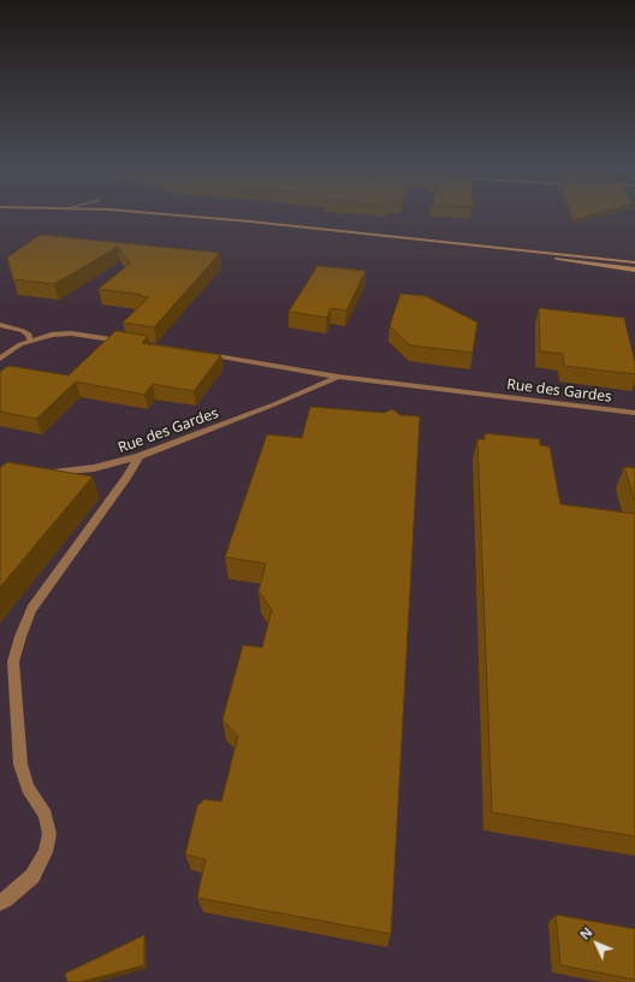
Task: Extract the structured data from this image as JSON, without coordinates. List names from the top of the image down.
{
  "streets": {
    "street": ["Rue des Gardes"]
  },
  "north": "top left"
}
